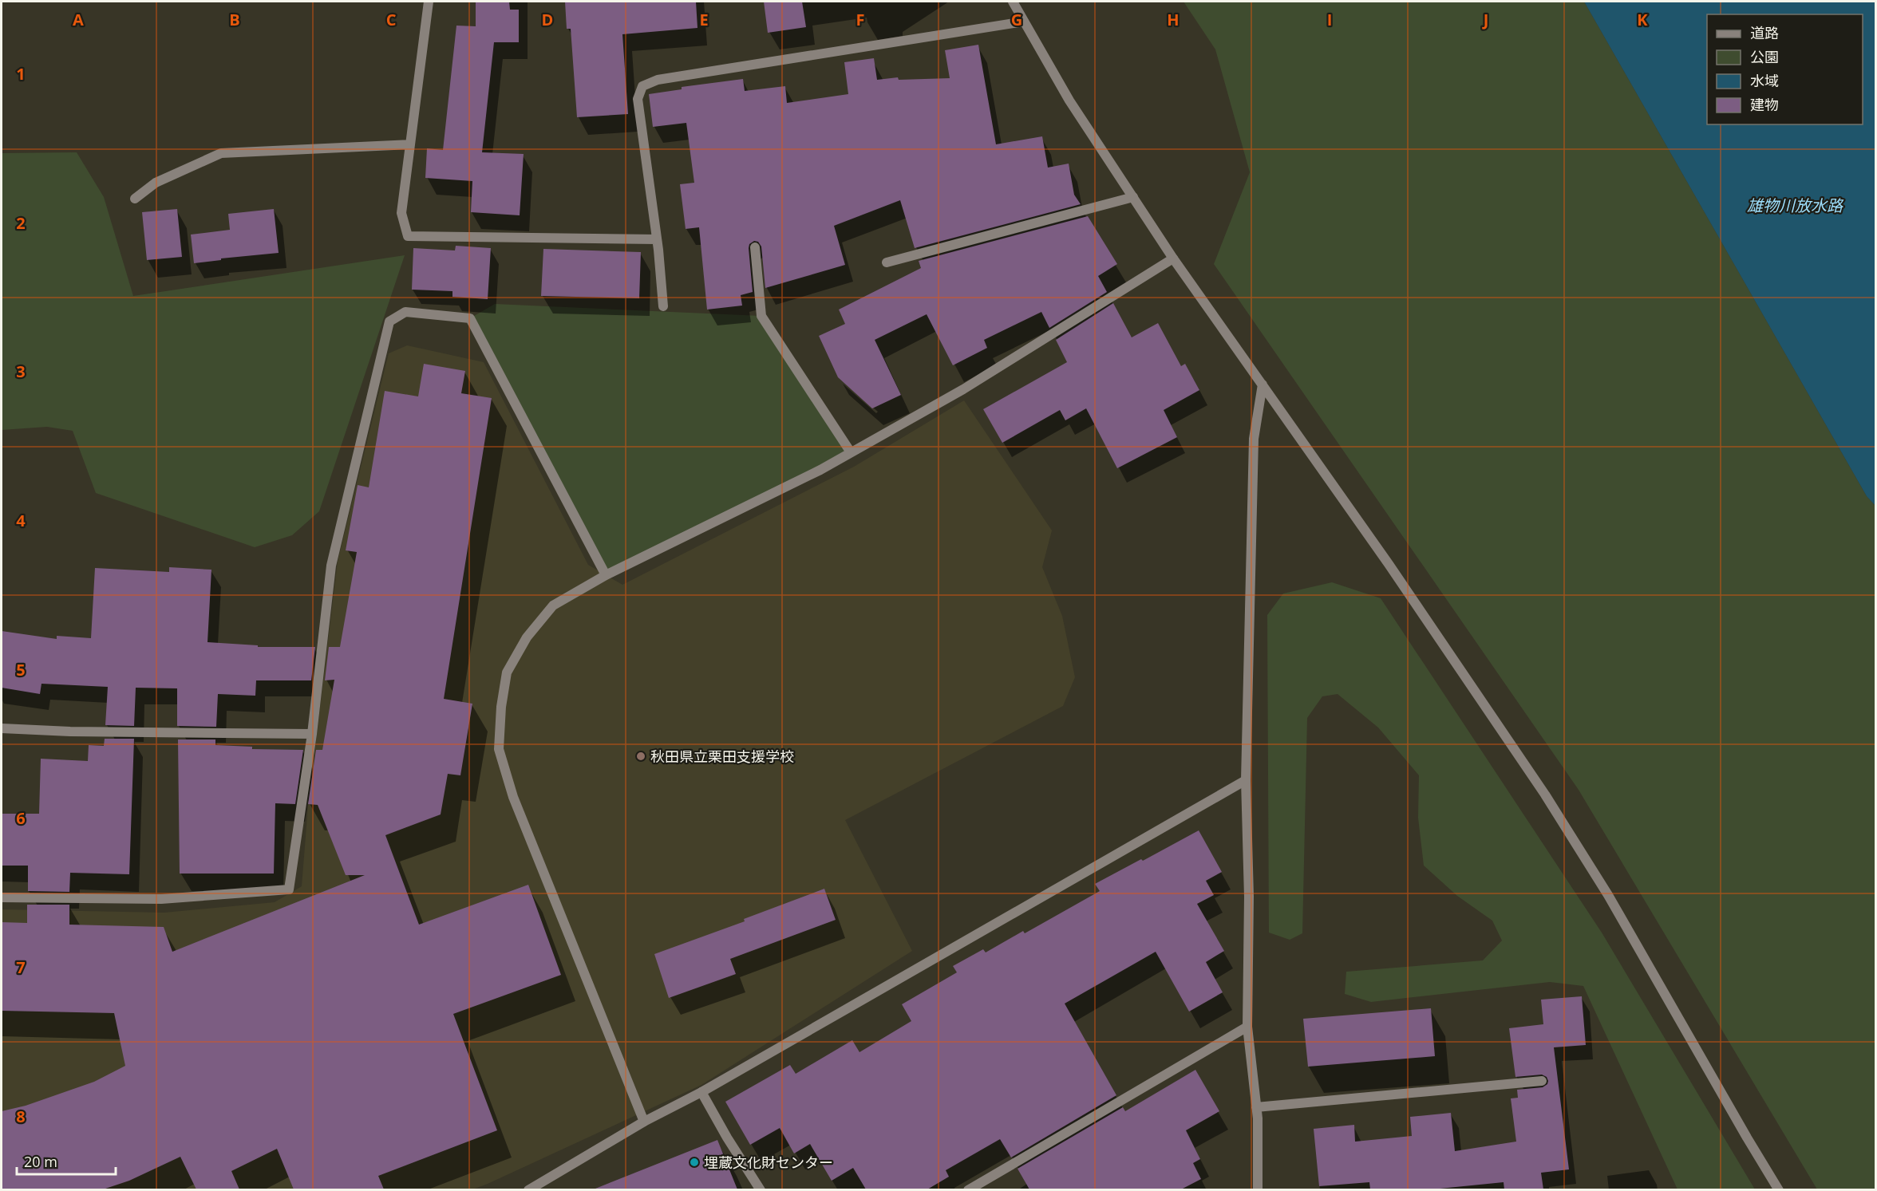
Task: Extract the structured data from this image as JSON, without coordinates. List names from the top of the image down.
{
  "water": ["雄物川放水路"],
  "places": ["秋田県立栗田支援学校", "埋蔵文化財センター"],
  "legend": [
    "道路",
    "公園",
    "水域",
    "建物"
  ],
  "scale_bar": "20 m",
  "grid": {
    "columns": [
      "A",
      "B",
      "C",
      "D",
      "E",
      "F",
      "G",
      "H",
      "I",
      "J",
      "K"
    ],
    "rows": [
      "1",
      "2",
      "3",
      "4",
      "5",
      "6",
      "7",
      "8"
    ]
  }
}
